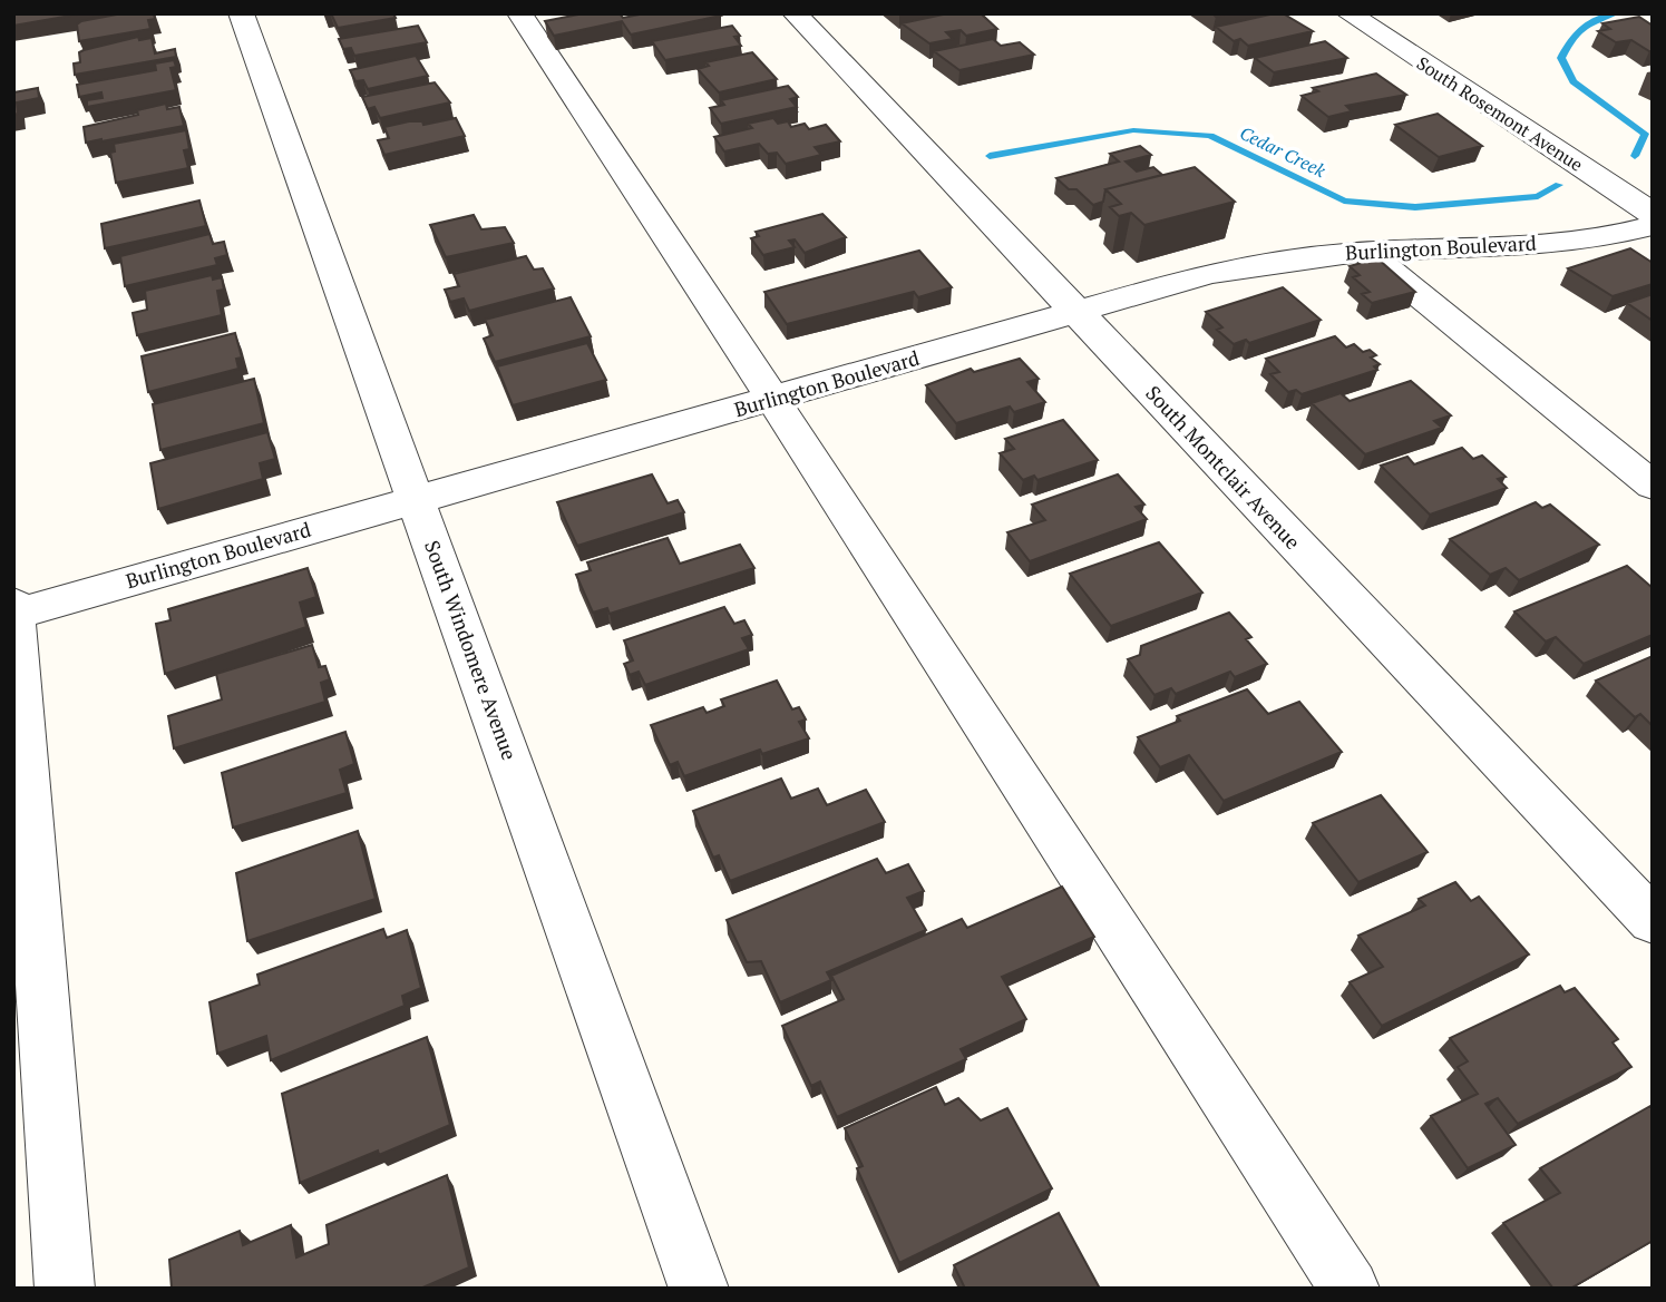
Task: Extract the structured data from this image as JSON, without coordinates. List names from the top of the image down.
{
  "streets": {
    "street": [
      "South Rosemont Avenue",
      "Burlington Boulevard",
      "South Montclair Avenue",
      "South Windomere Avenue"
    ]
  },
  "crossings": [
    ["Burlington Boulevard", "South Montclair Avenue"],
    ["Burlington Boulevard", "South Windomere Avenue"]
  ],
  "water": ["Cedar Creek"]
}
